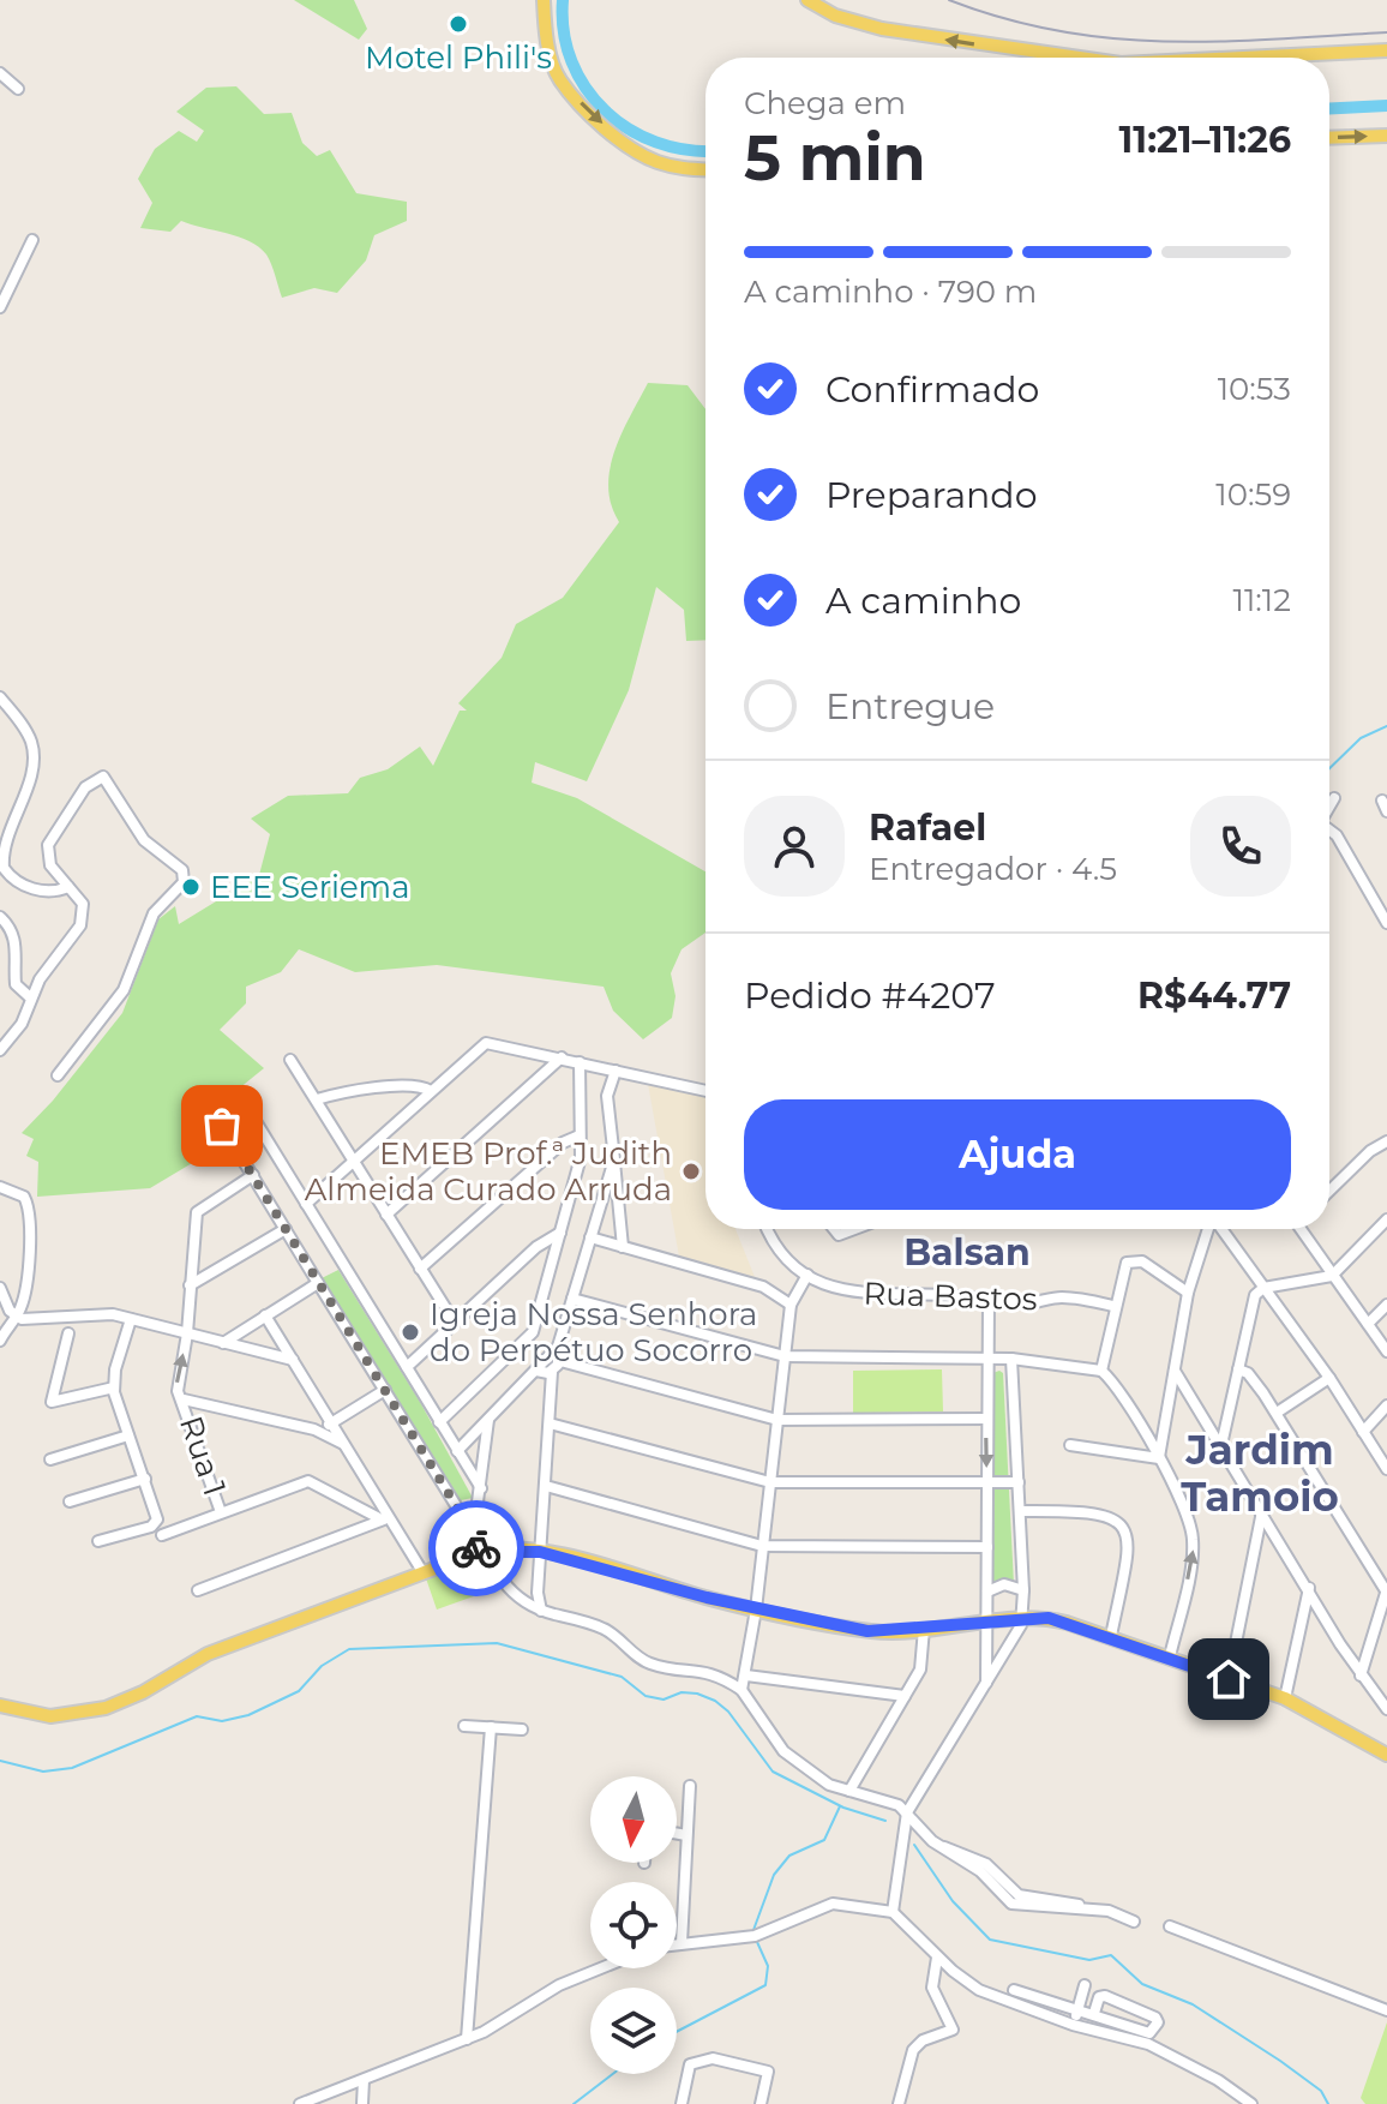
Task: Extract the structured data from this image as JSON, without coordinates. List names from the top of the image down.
{
  "streets": {
    "street": ["Rua Bastos", "Rua 1"]
  },
  "districts": ["Balsan", "Jardim Tamoio"],
  "places": [
    "Motel Phili's",
    "EEE Seriema",
    "EMEB Prof.ª Judith Almeida Curado Arruda",
    "Igreja Nossa Senhora do Perpétuo Socorro"
  ],
  "north": "bottom",
  "page": {
    "heading": ["5 min", "Chega em", "11:21–11:26"],
    "panel": [
      "Rafael",
      "Entregador · 4.5",
      "Pedido #4207",
      "R$44.77"
    ],
    "bar": "A caminho · 790 m",
    "list": [
      ["Confirmado", "10:53"],
      ["Preparando", "10:59"],
      ["A caminho", "11:12"],
      "Entregue"
    ],
    "buttons": "Ajuda"
  }
}
